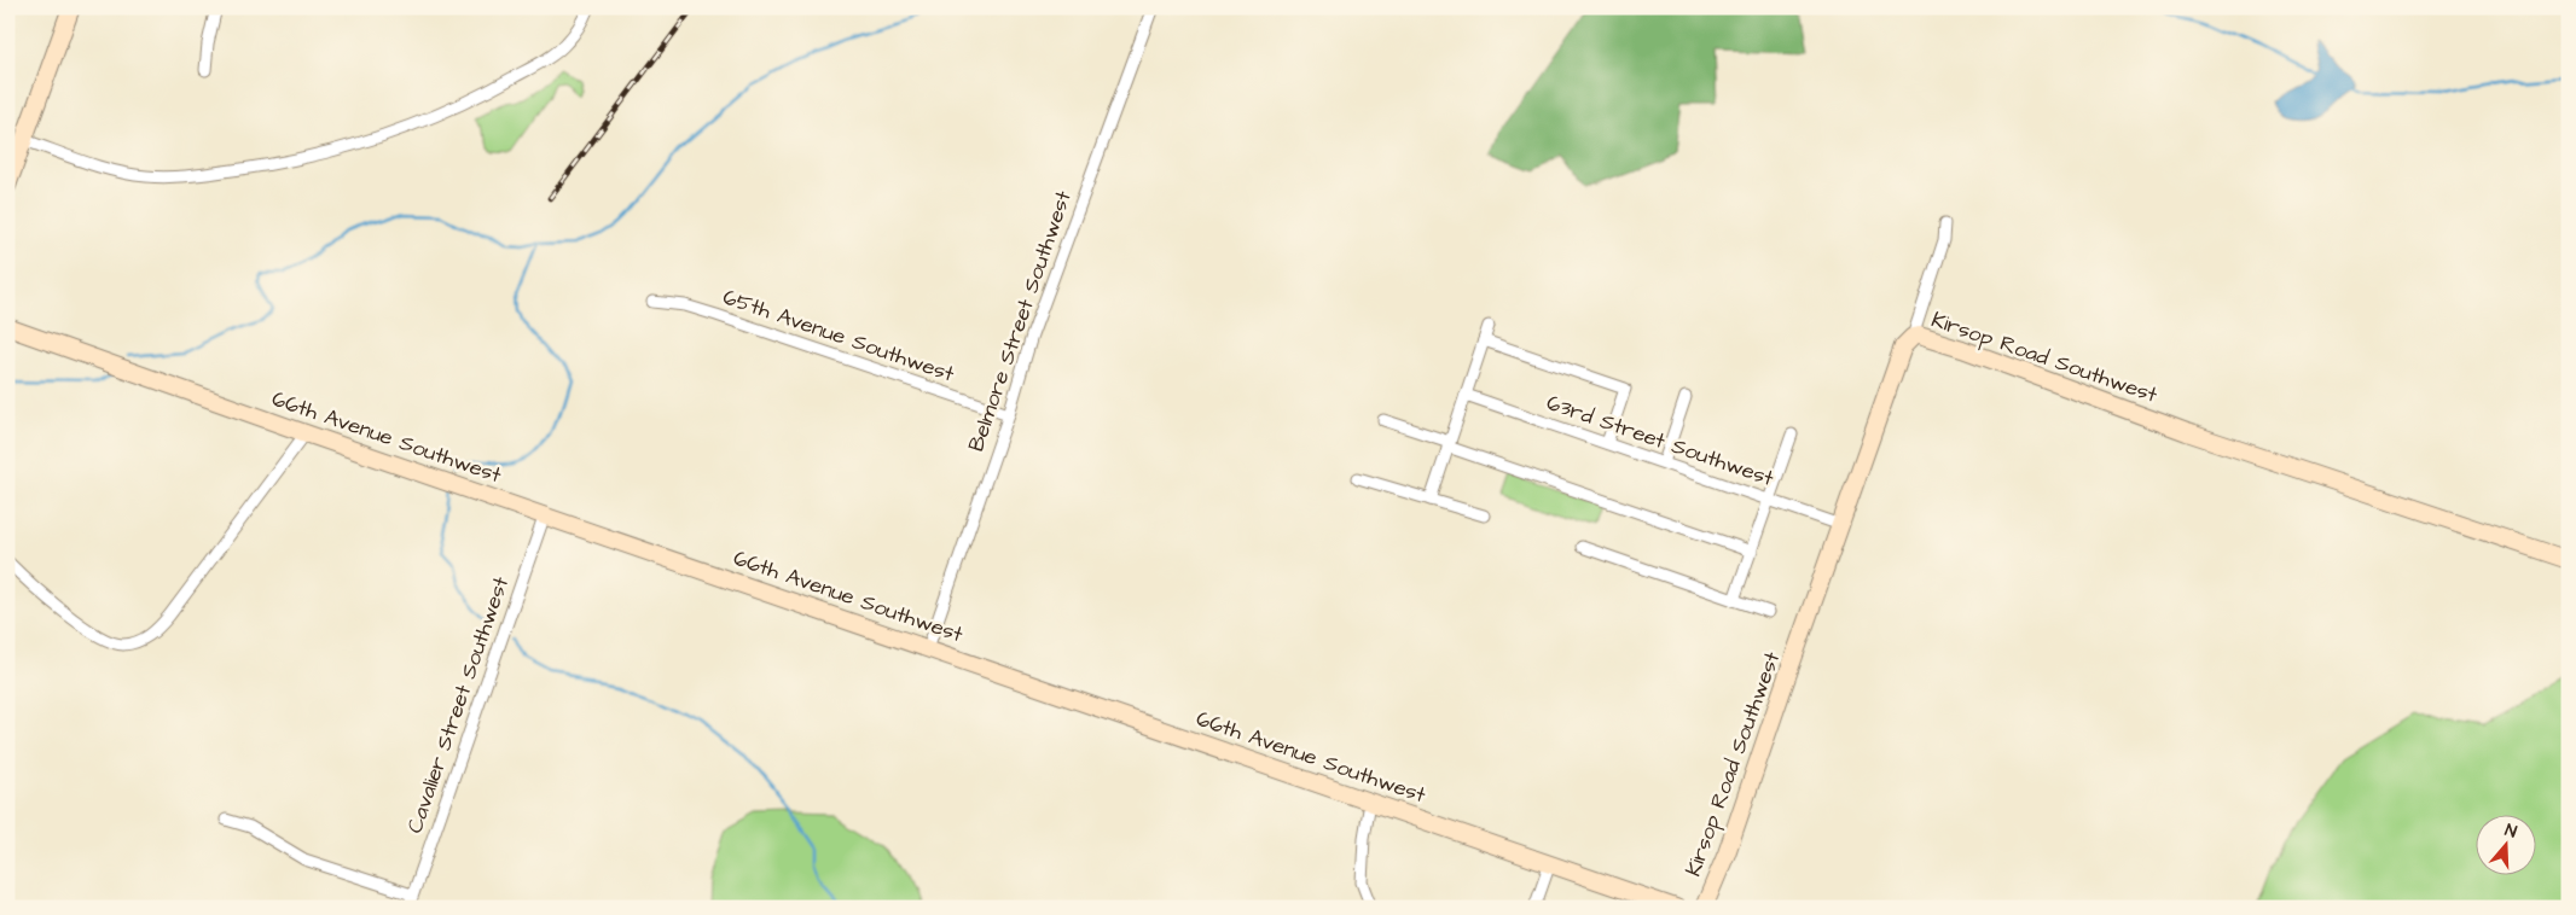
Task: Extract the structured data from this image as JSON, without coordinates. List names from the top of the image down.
{
  "streets": {
    "street": [
      "Belmore Street Southwest",
      "65th Avenue Southwest",
      "Kirsop Road Southwest",
      "66th Avenue Southwest",
      "63rd Street Southwest",
      "Cavalier Street Southwest"
    ]
  },
  "crossings": [
    ["Belmore Street Southwest", "65th Avenue Southwest"],
    ["Belmore Street Southwest", "66th Avenue Southwest"],
    ["Kirsop Road Southwest", "63rd Street Southwest"],
    ["66th Avenue Southwest", "Cavalier Street Southwest"]
  ],
  "north": "top"
}
